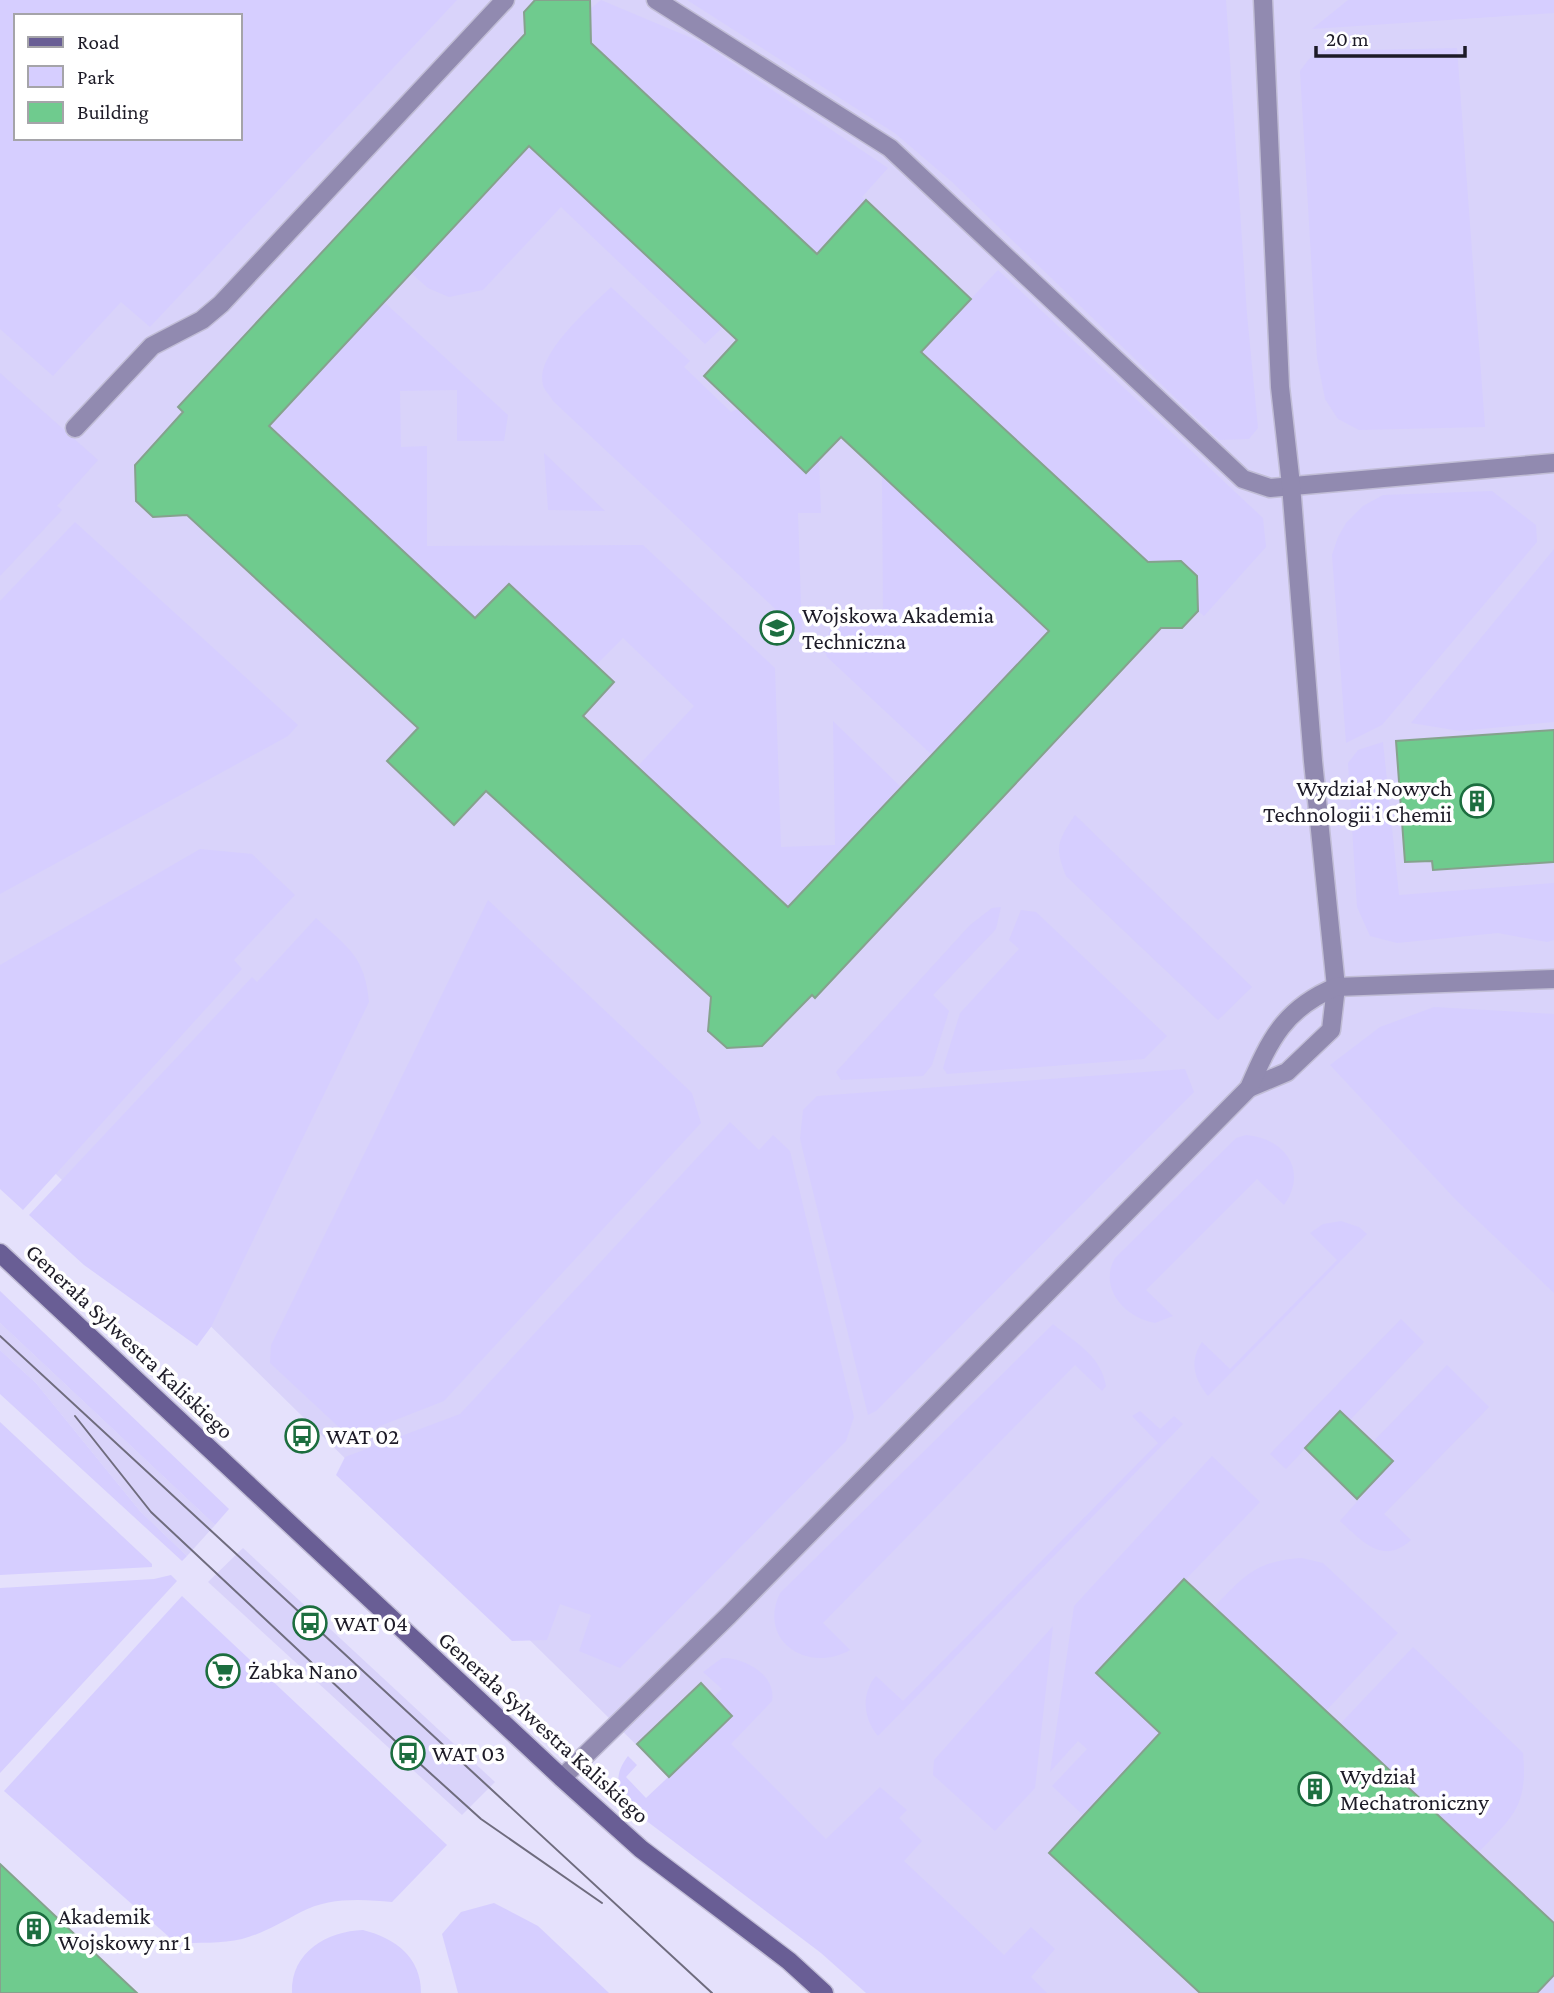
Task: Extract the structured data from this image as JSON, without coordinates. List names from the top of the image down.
{
  "streets": {
    "street": ["Generała Sylwestra Kaliskiego"]
  },
  "places": {
    "school or university": ["Wojskowa Akademia Techniczna"],
    "building": ["Wydział Nowych Technologii i Chemii", "Wydział Mechatroniczny", "Akademik Wojskowy nr 1"],
    "bus stop": ["WAT 02", "WAT 04", "WAT 03"],
    "supermarket": ["Żabka Nano"]
  },
  "legend": ["Road", "Park", "Building"],
  "scale_bar": "20 m"
}
